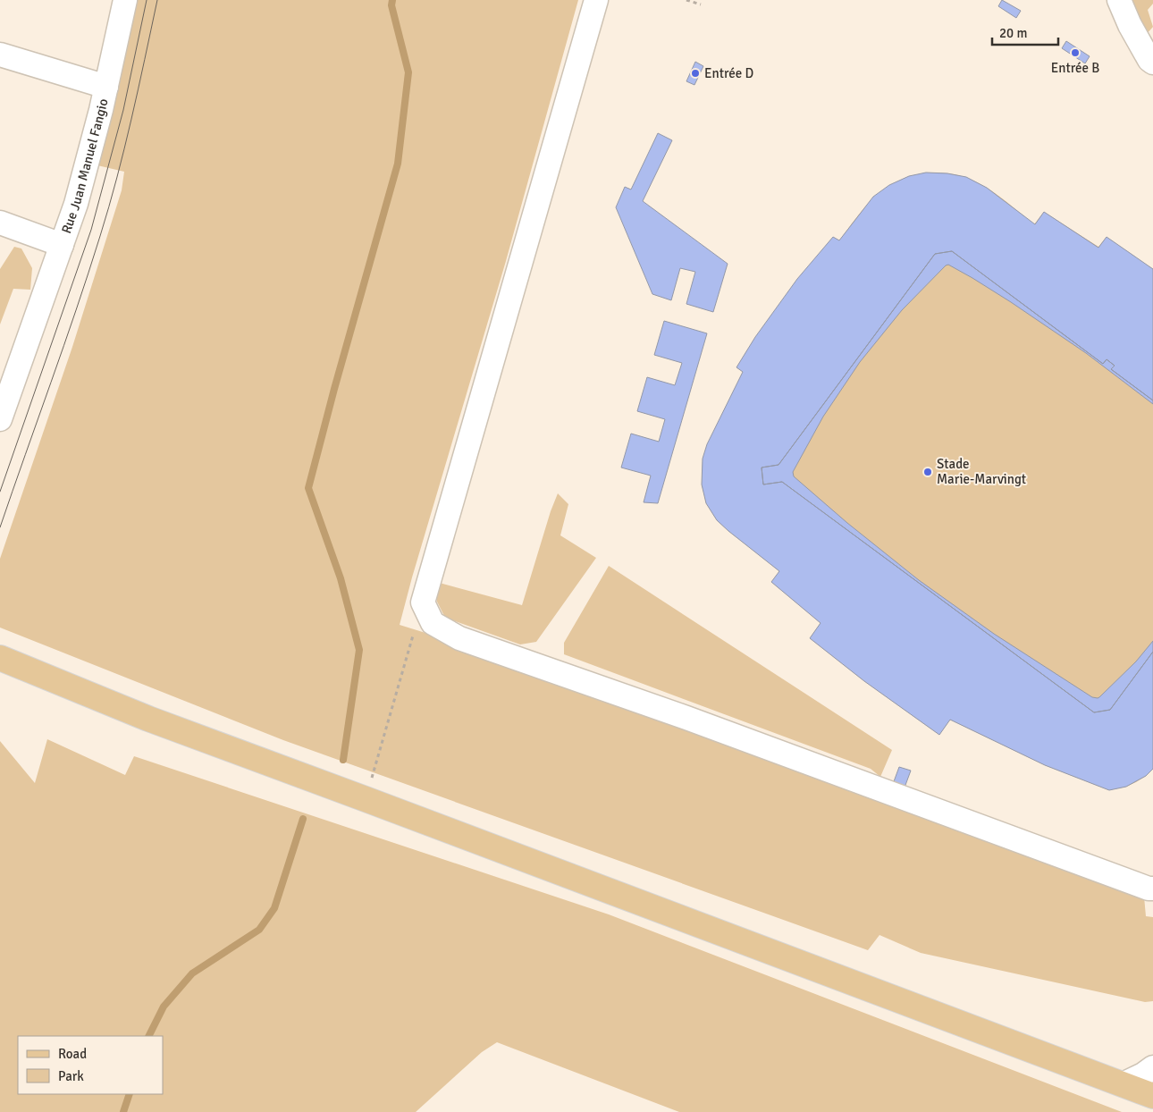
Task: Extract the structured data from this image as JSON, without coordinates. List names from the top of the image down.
{
  "streets": {
    "street": ["Rue Juan Manuel Fangio"]
  },
  "places": ["Entrée B", "Entrée D", "Stade Marie-Marvingt"],
  "legend": ["Road", "Park"],
  "scale_bar": "20 m"
}
